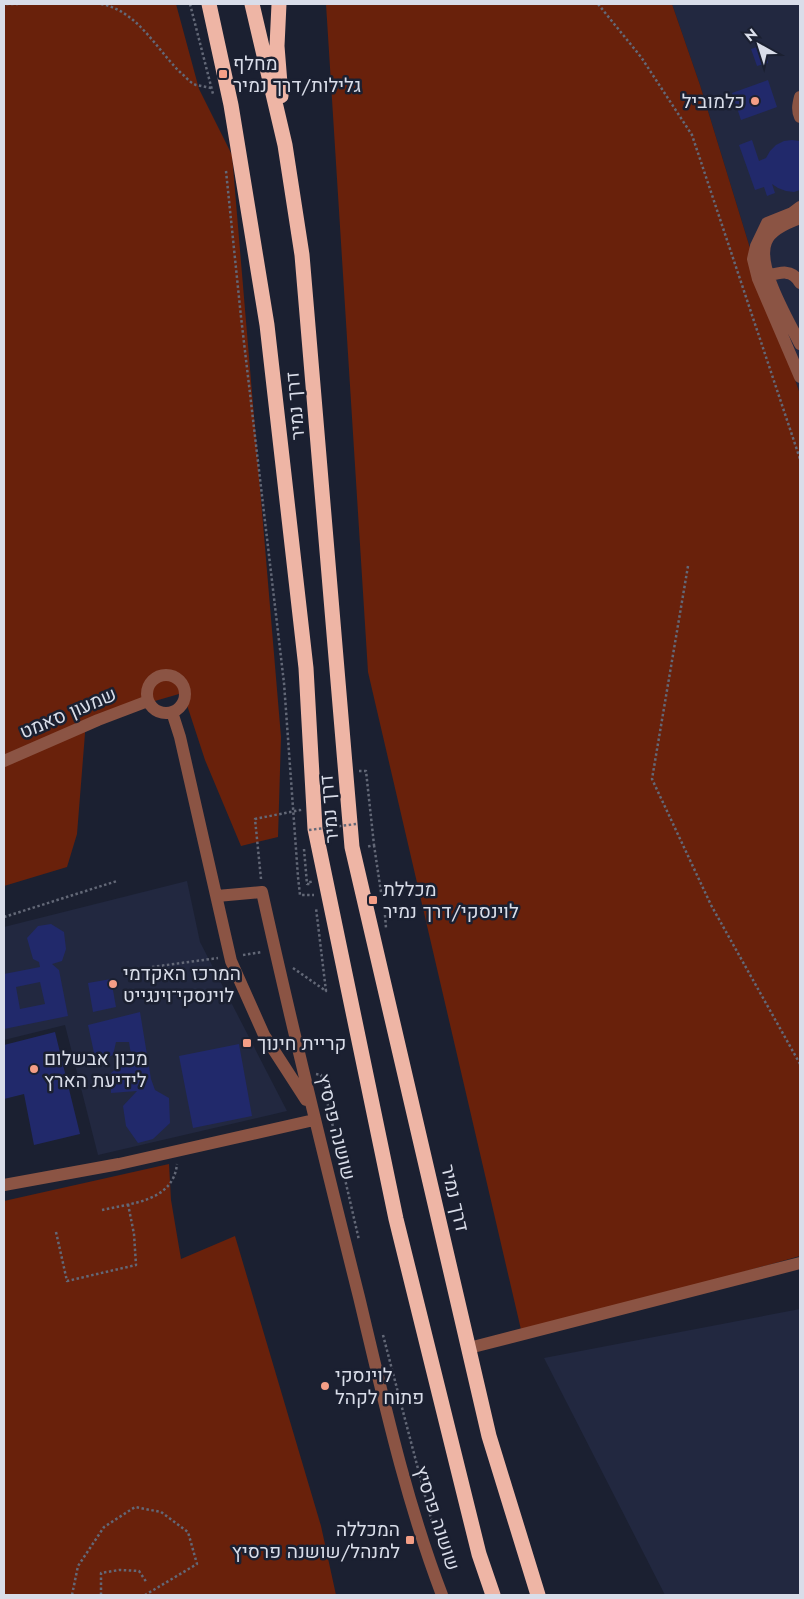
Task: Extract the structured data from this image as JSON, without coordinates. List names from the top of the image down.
{
  "streets": {
    "highway": ["דרך נמיר"],
    "street": ["שמעון סאמט", "שושנה פרסיץ"]
  },
  "places": {
    "transit": [
      "מחלף גלילות/דרך נמיר",
      "מכללת לוינסקי/דרך נמיר",
      "קריית חינוך",
      "המכללה למנהל/שושנה פרסיץ"
    ],
    "other": [
      "כלמוביל",
      "המרכז האקדמי לוינסקי־וינגייט",
      "מכון אבשלום לידיעת הארץ",
      "לוינסקי פתוח לקהל"
    ]
  },
  "north": "top left"
}
